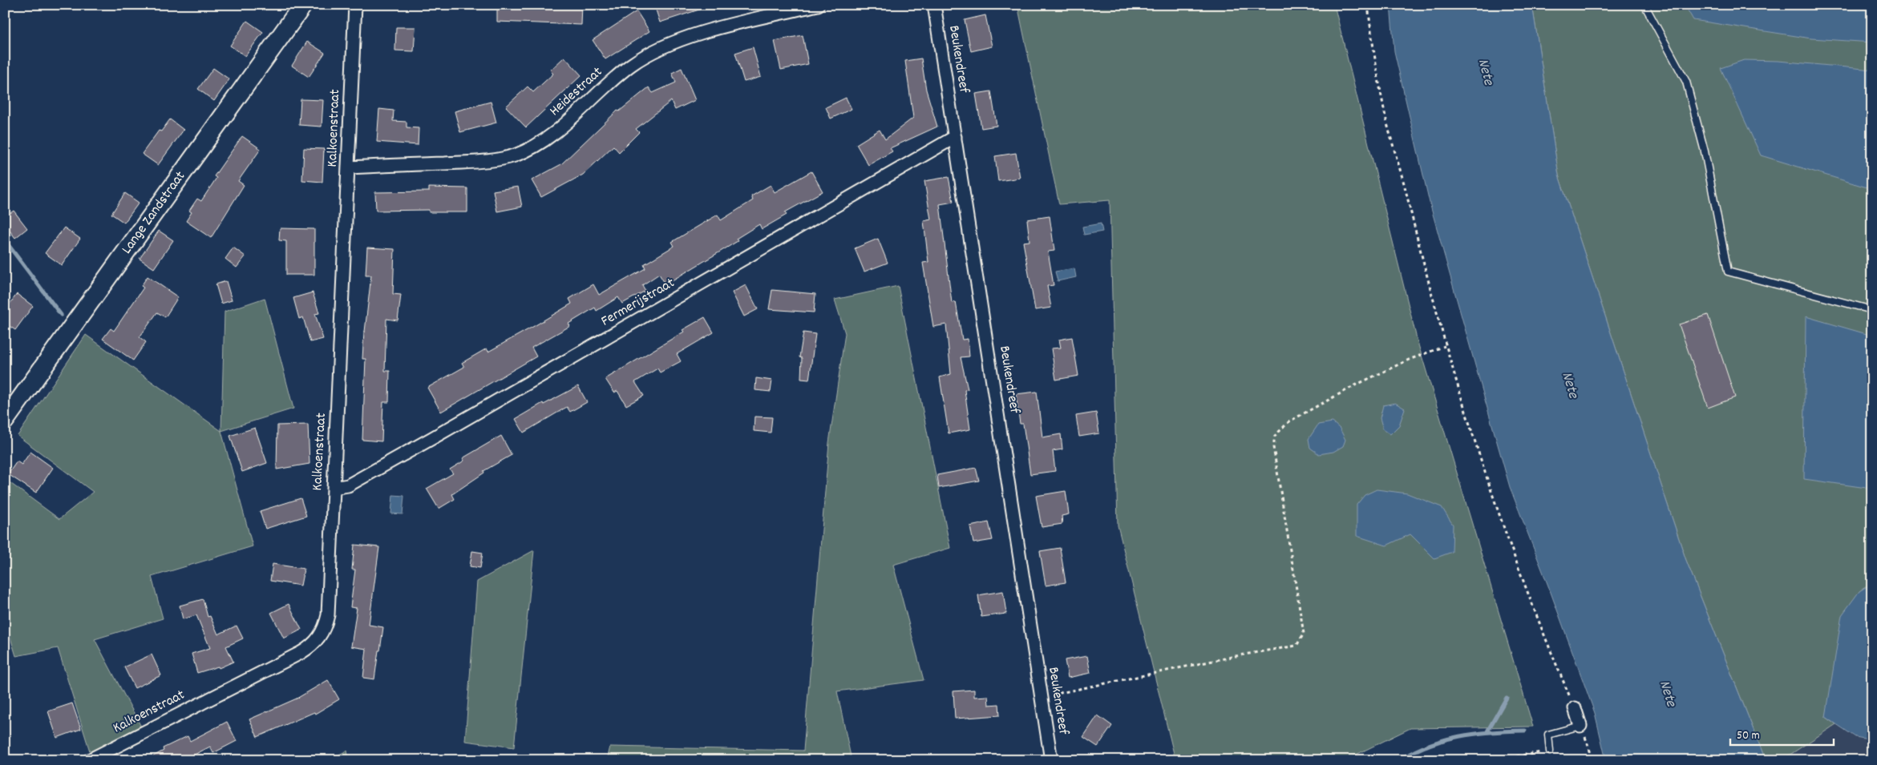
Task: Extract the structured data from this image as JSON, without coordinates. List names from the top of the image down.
{
  "streets": {
    "street": [
      "Beukendreef",
      "Heidestraat",
      "Kalkoenstraat",
      "Lange Zandstraat",
      "Fermerijstraat"
    ]
  },
  "crossings": [
    ["Beukendreef", "Fermerijstraat"],
    ["Heidestraat", "Kalkoenstraat"],
    ["Kalkoenstraat", "Fermerijstraat"]
  ],
  "water": ["Nete"],
  "scale_bar": "50 m"
}
